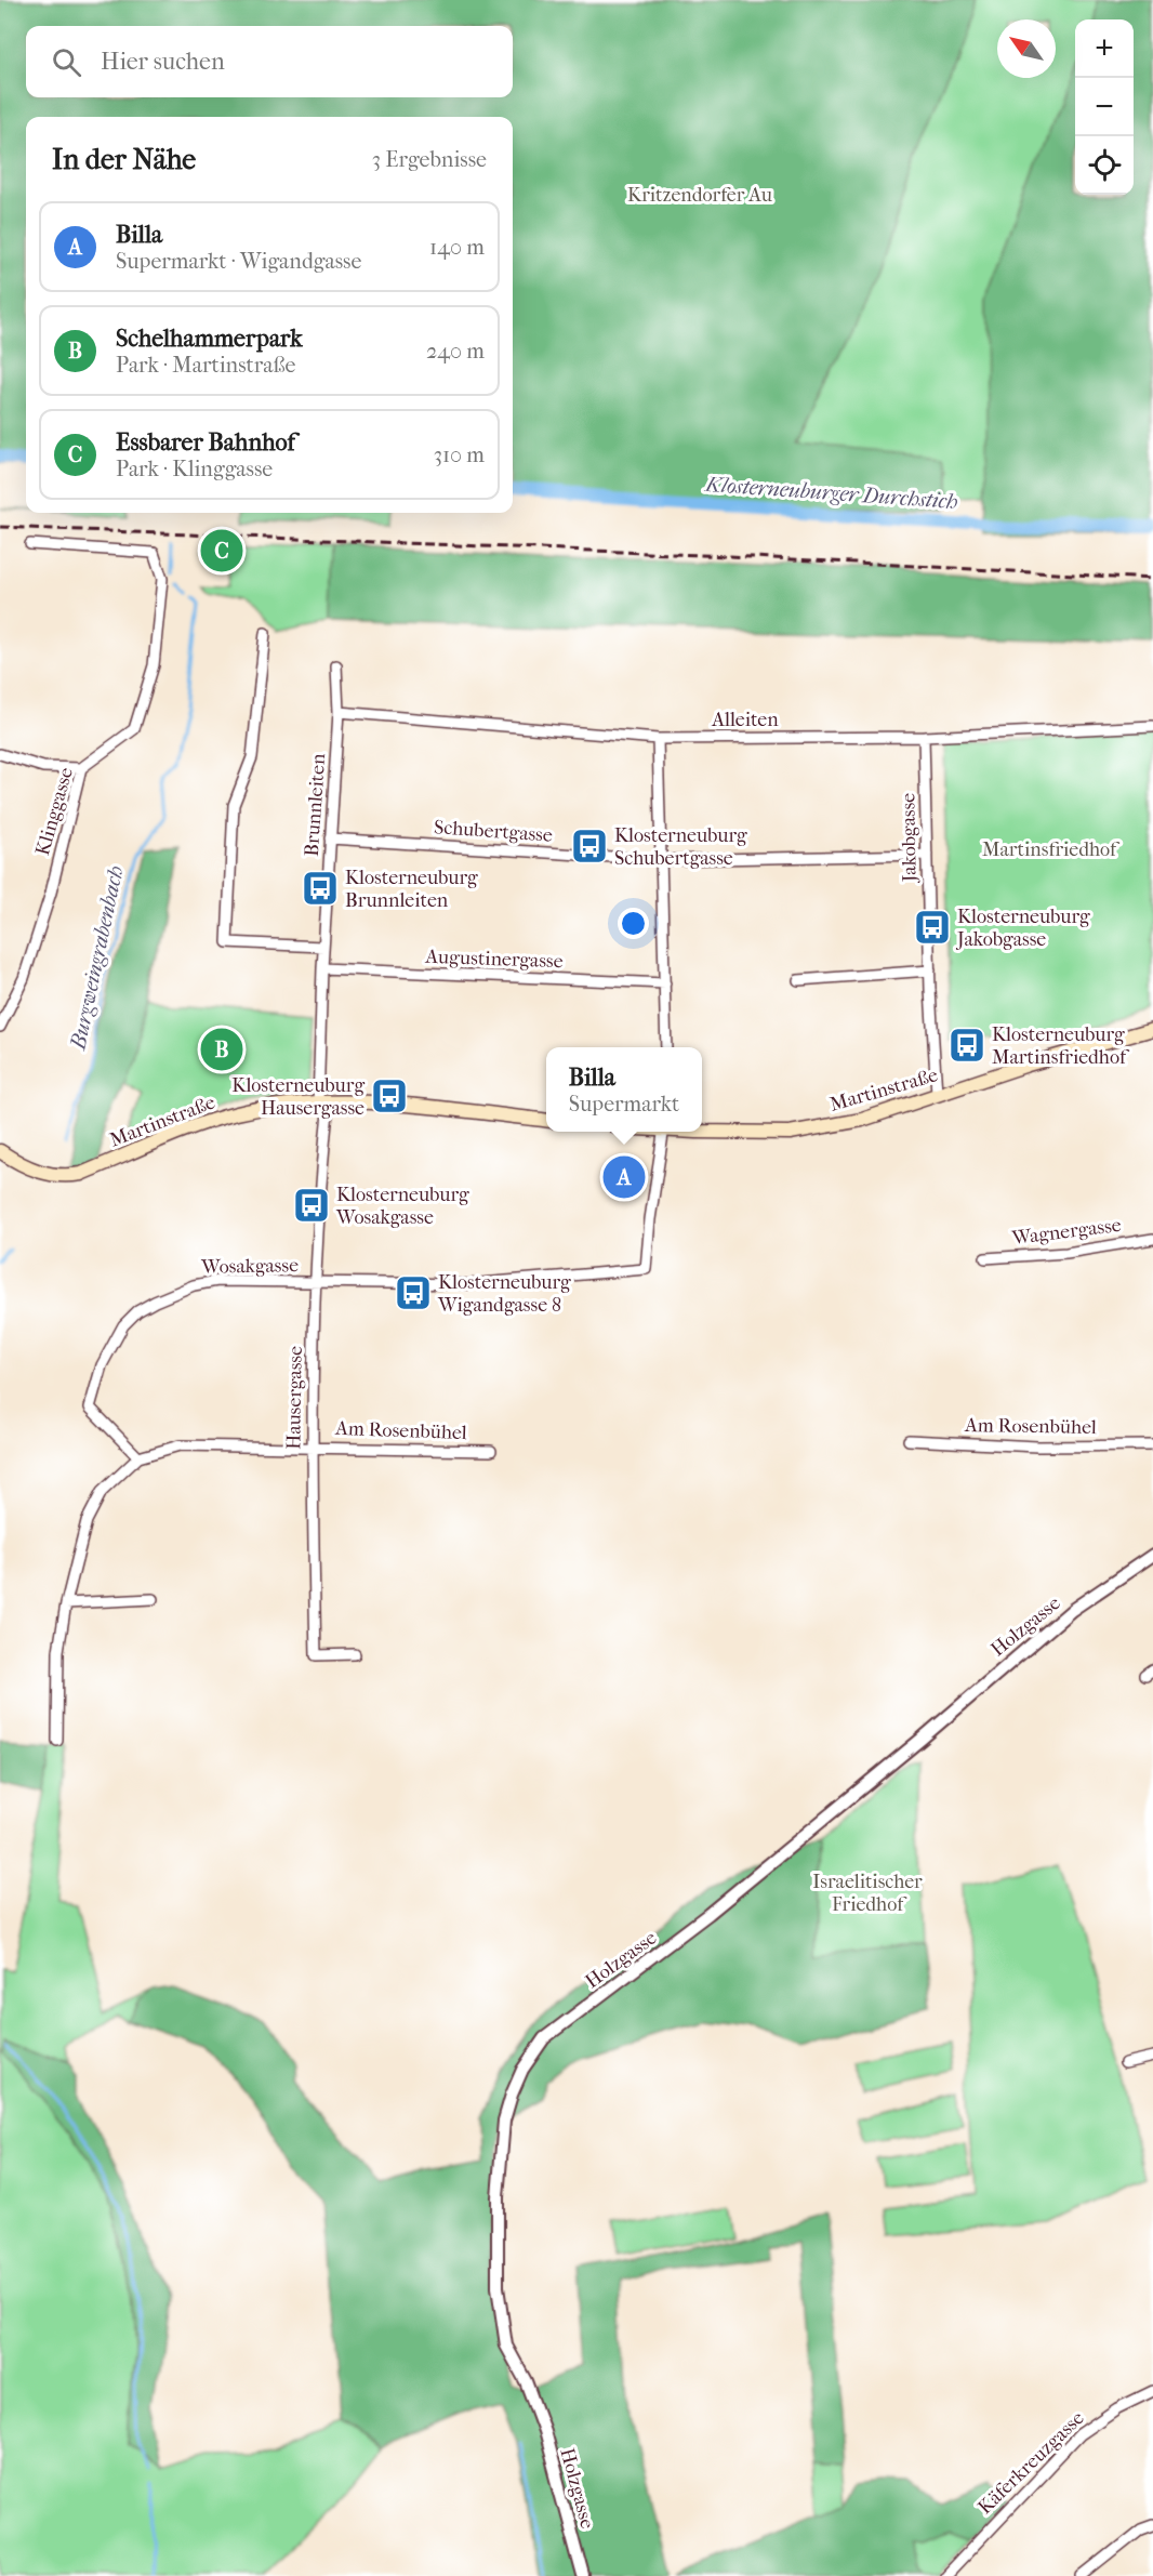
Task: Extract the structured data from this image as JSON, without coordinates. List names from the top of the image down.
{
  "streets": {
    "main road": ["Martinstraße"],
    "street": [
      "Alleiten",
      "Brunnleiten",
      "Klinggasse",
      "Schubertgasse",
      "Jakobgasse",
      "Augustinergasse",
      "Wagnergasse",
      "Wosakgasse",
      "Hausergasse",
      "Am Rosenbühel",
      "Holzgasse",
      "Käferkreuzgasse"
    ]
  },
  "crossings": [
    ["Alleiten", "Brunnleiten"],
    ["Alleiten", "Jakobgasse"],
    ["Brunnleiten", "Schubertgasse"],
    ["Brunnleiten", "Augustinergasse"],
    ["Brunnleiten", "Martinstraße"],
    ["Brunnleiten", "Hausergasse"],
    ["Schubertgasse", "Jakobgasse"],
    ["Jakobgasse", "Martinstraße"],
    ["Martinstraße", "Hausergasse"],
    ["Wosakgasse", "Hausergasse"],
    ["Wosakgasse", "Am Rosenbühel"],
    ["Hausergasse", "Am Rosenbühel"]
  ],
  "water": ["Klosterneuburger Durchstich", "Burgweingrabenbach"],
  "parks": ["Kritzendorfer Au", "Martinsfriedhof", "Israelitischer Friedhof"],
  "places": {
    "bus stop": [
      "Klosterneuburg Schubertgasse",
      "Klosterneuburg Brunnleiten",
      "Klosterneuburg Jakobgasse",
      "Klosterneuburg Martinsfriedhof",
      "Klosterneuburg Hausergasse",
      "Klosterneuburg Wosakgasse",
      "Klosterneuburg Wigandgasse 8"
    ]
  },
  "north": "top left",
  "page": {
    "map_buttons": ["+", "−"],
    "search": "Hier suchen",
    "heading": ["In der Nähe", "3 Ergebnisse"],
    "list": [
      {
        "mark": "A",
        "name": "Billa",
        "note": "Supermarkt · Wigandgasse",
        "value": "140 m"
      },
      {
        "mark": "B",
        "name": "Schelhammerpark",
        "note": "Park · Martinstraße",
        "value": "240 m"
      },
      {
        "mark": "C",
        "name": "Essbarer Bahnhof",
        "note": "Park · Klinggasse",
        "value": "310 m"
      }
    ],
    "pins": ["C", "B", "A"],
    "popup": ["Billa", "Supermarkt"]
  }
}
